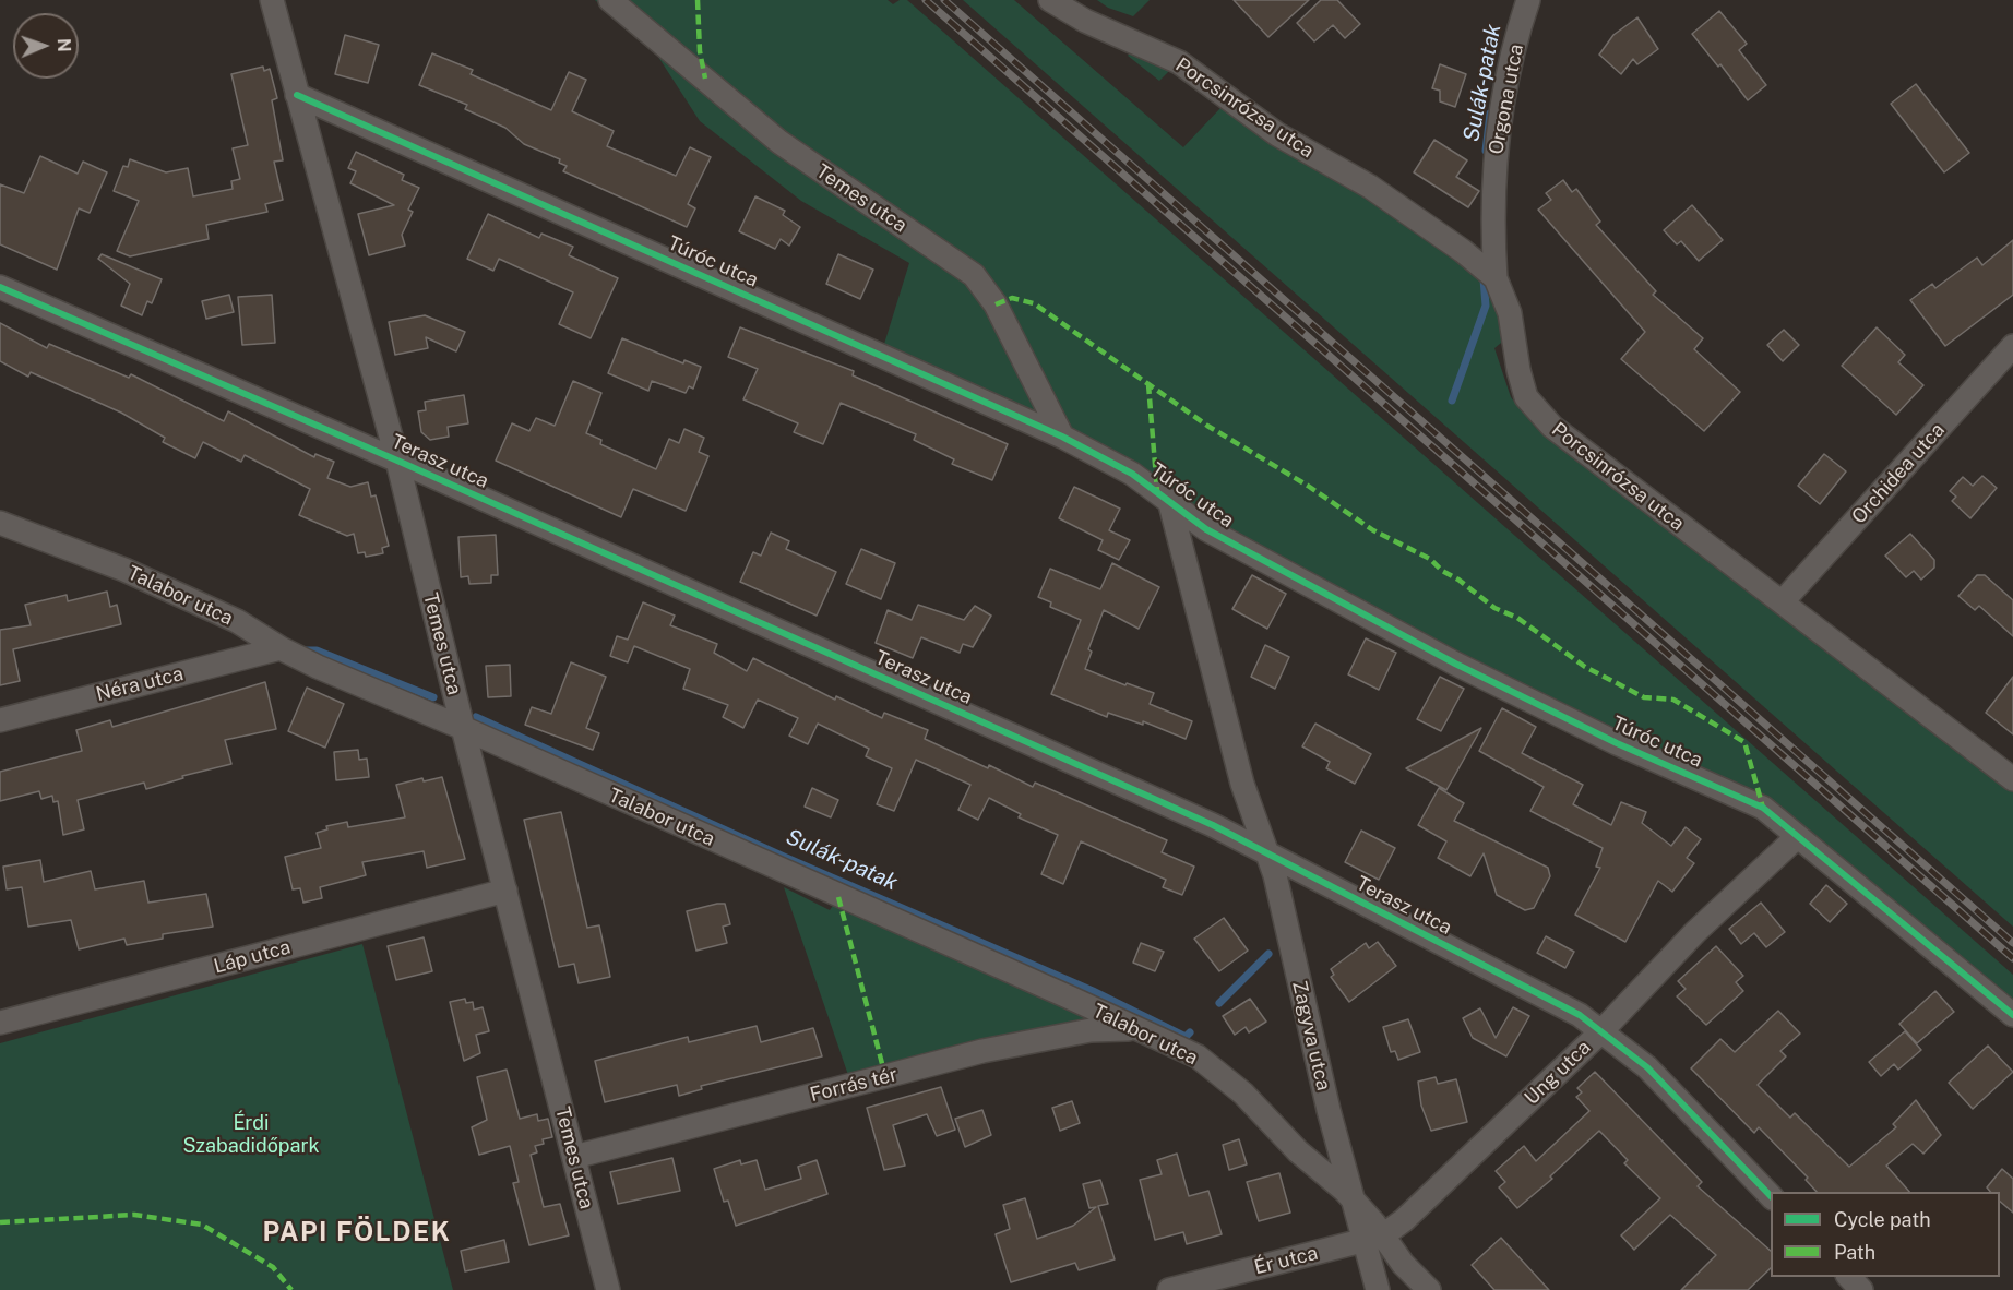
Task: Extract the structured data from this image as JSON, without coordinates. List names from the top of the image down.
{
  "streets": {
    "street": [
      "Orgona utca",
      "Porcsinrózsa utca",
      "Temes utca",
      "Túróc utca",
      "Terasz utca",
      "Orchidea utca",
      "Talabor utca",
      "Néra utca",
      "Láp utca",
      "Zagyva utca",
      "Ung utca",
      "Forrás tér",
      "Ér utca"
    ]
  },
  "crossings": [
    ["Orgona utca", "Porcsinrózsa utca"],
    ["Porcsinrózsa utca", "Orchidea utca"],
    ["Temes utca", "Túróc utca"],
    ["Temes utca", "Terasz utca"],
    ["Temes utca", "Talabor utca"],
    ["Temes utca", "Láp utca"],
    ["Temes utca", "Forrás tér"],
    ["Túróc utca", "Zagyva utca"],
    ["Túróc utca", "Ung utca"],
    ["Terasz utca", "Zagyva utca"],
    ["Terasz utca", "Ung utca"],
    ["Talabor utca", "Néra utca"],
    ["Talabor utca", "Zagyva utca"],
    ["Talabor utca", "Forrás tér"],
    ["Zagyva utca", "Ung utca"],
    ["Zagyva utca", "Ér utca"],
    ["Ung utca", "Ér utca"]
  ],
  "districts": ["PAPI FÖLDEK"],
  "water": ["Sulák-patak"],
  "parks": ["Érdi Szabadidőpark"],
  "legend": ["Cycle path", "Path"],
  "north": "right"
}
